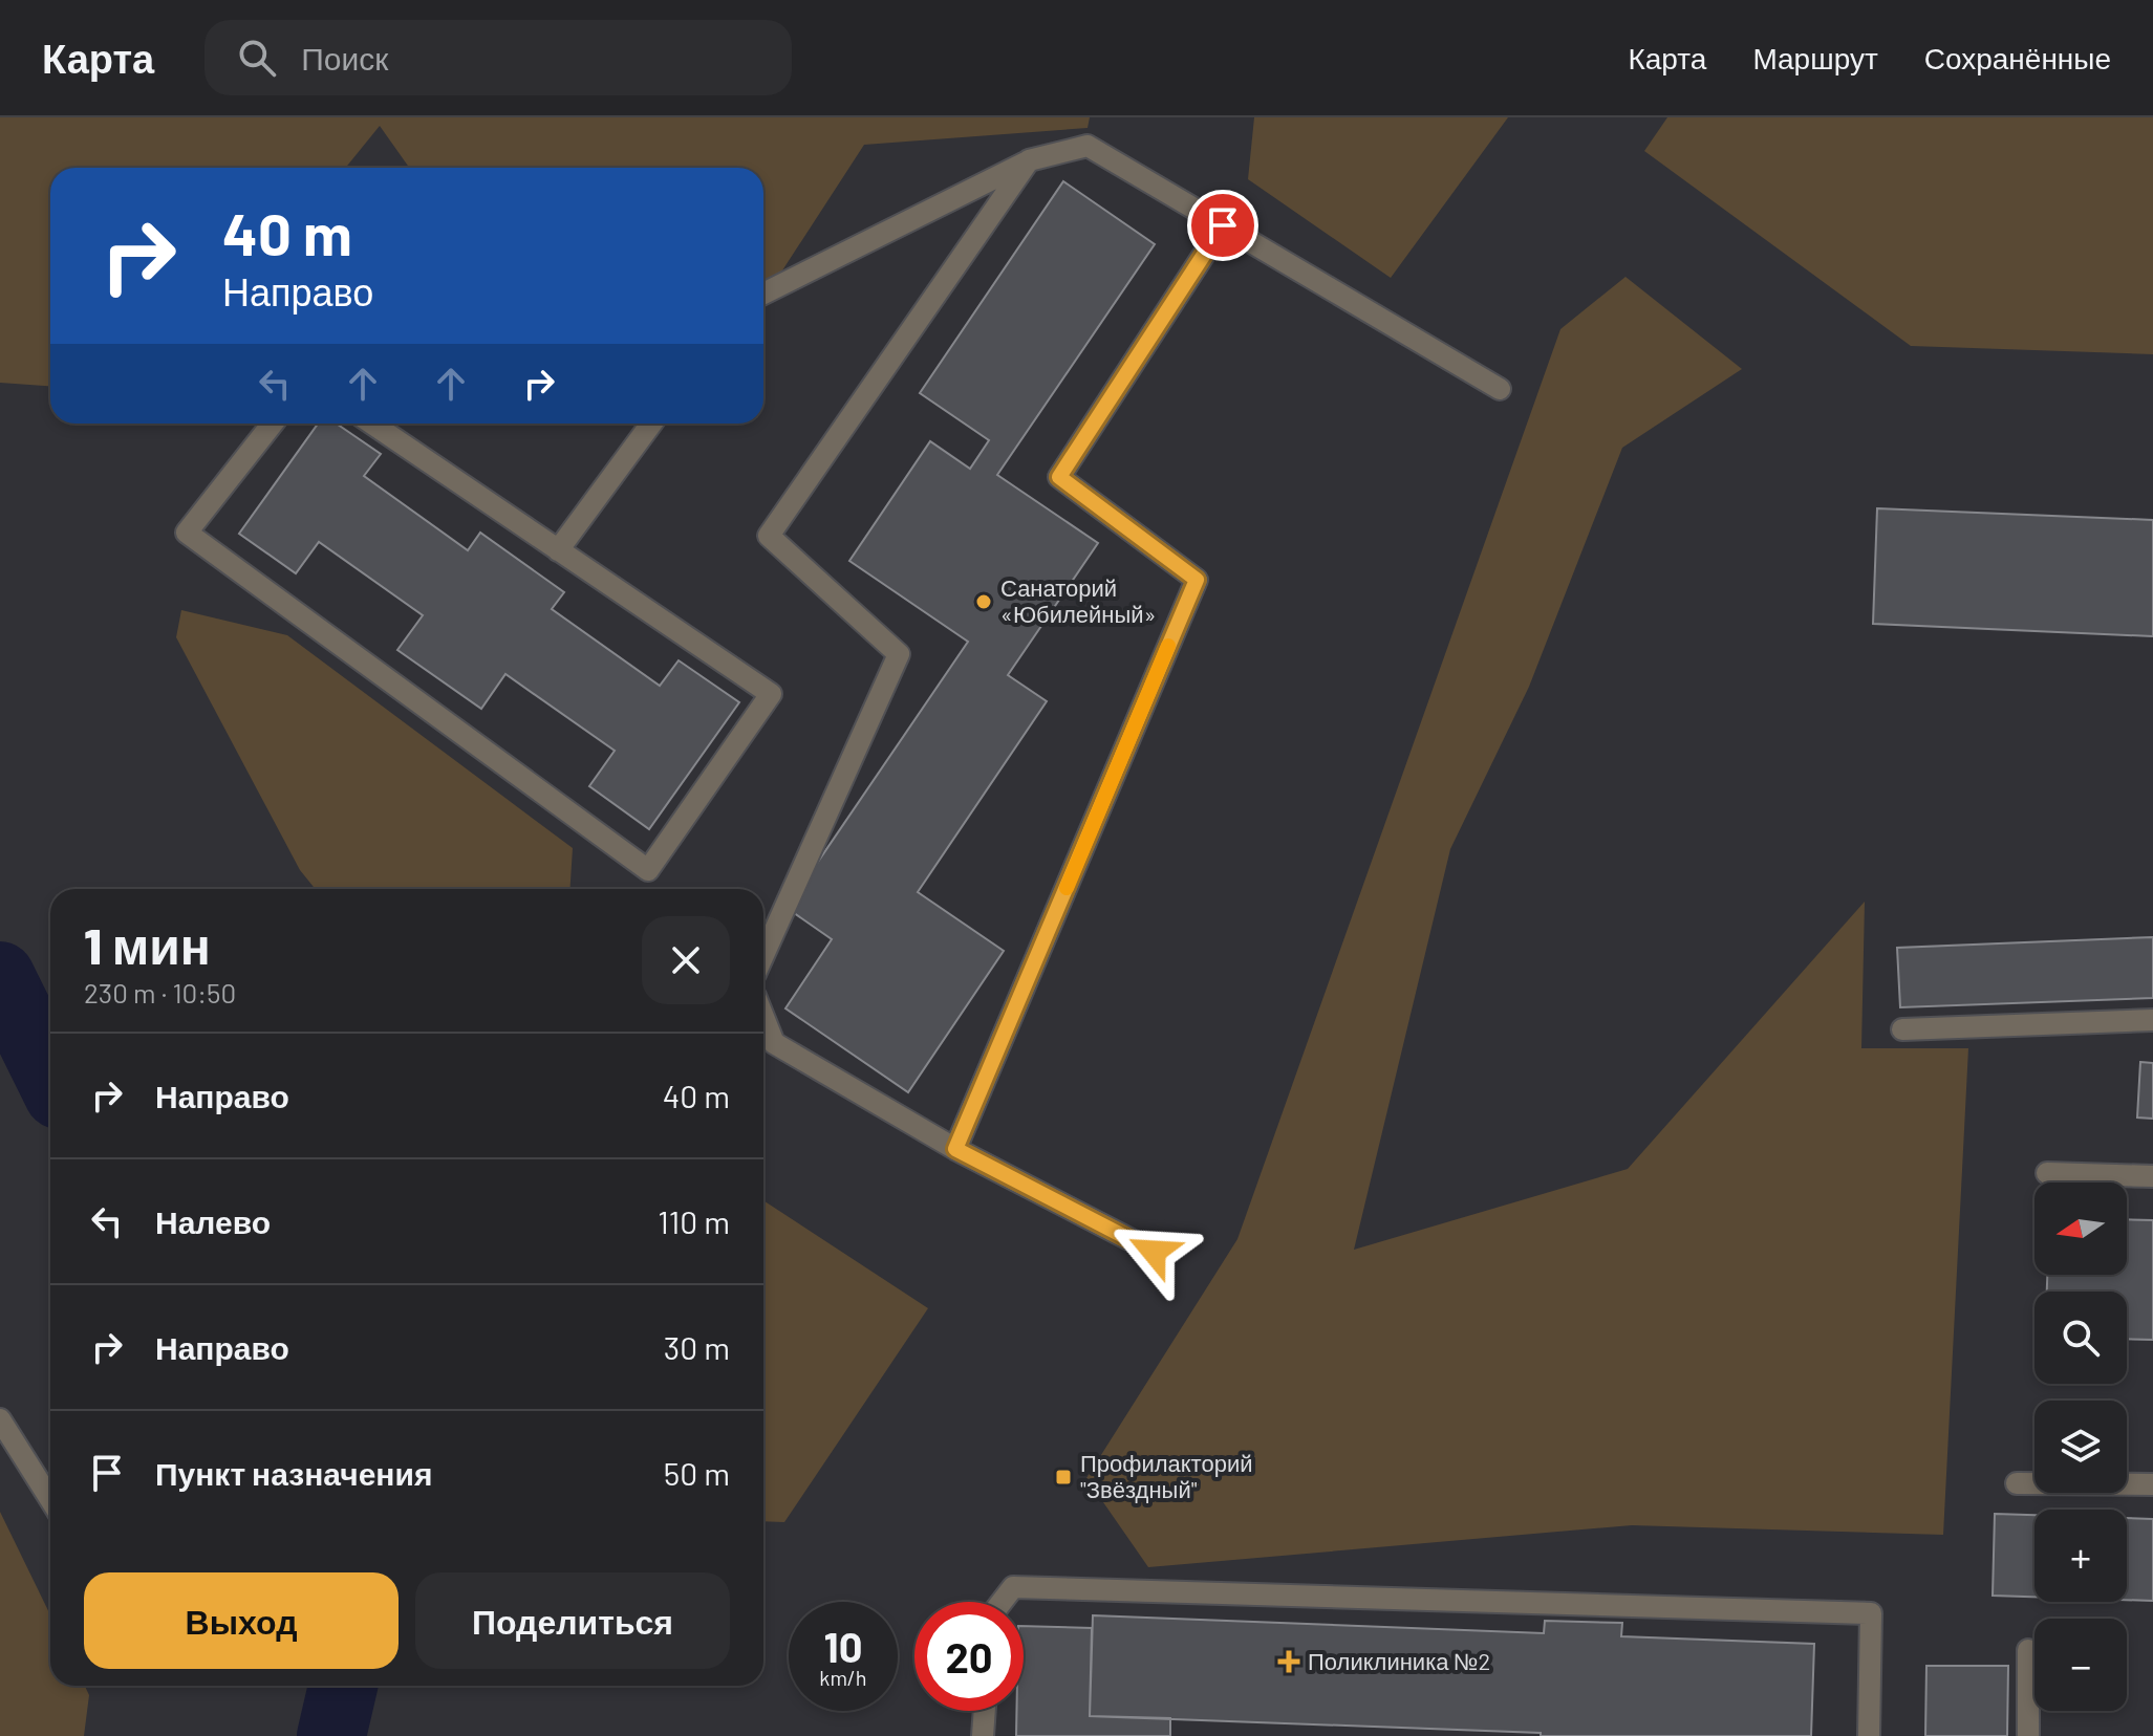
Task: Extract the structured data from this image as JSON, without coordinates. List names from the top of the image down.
{
  "places": {
    "other": ["Санаторий «Юбилейный»"],
    "transit": ["Профилакторий \"Звёздный\""],
    "health": ["Поликлиника №2"]
  },
  "north": "left",
  "page": {
    "header": "Карта",
    "search": "Поиск",
    "nav": ["Карта", "Маршрут", "Сохранённые"],
    "turn": ["40 m", "Направо"],
    "heading": ["1 мин", "230 m · 10:50"],
    "list": [
      {
        "name": "Направо",
        "value": "40 m"
      },
      {
        "name": "Налево",
        "value": "110 m"
      },
      {
        "name": "Направо",
        "value": "30 m"
      },
      {
        "name": "Пункт назначения",
        "value": "50 m"
      }
    ],
    "map_buttons": ["+", "−"],
    "buttons": ["Выход", "Поделиться"],
    "speed": "10 km/h",
    "limit": "20"
  }
}
